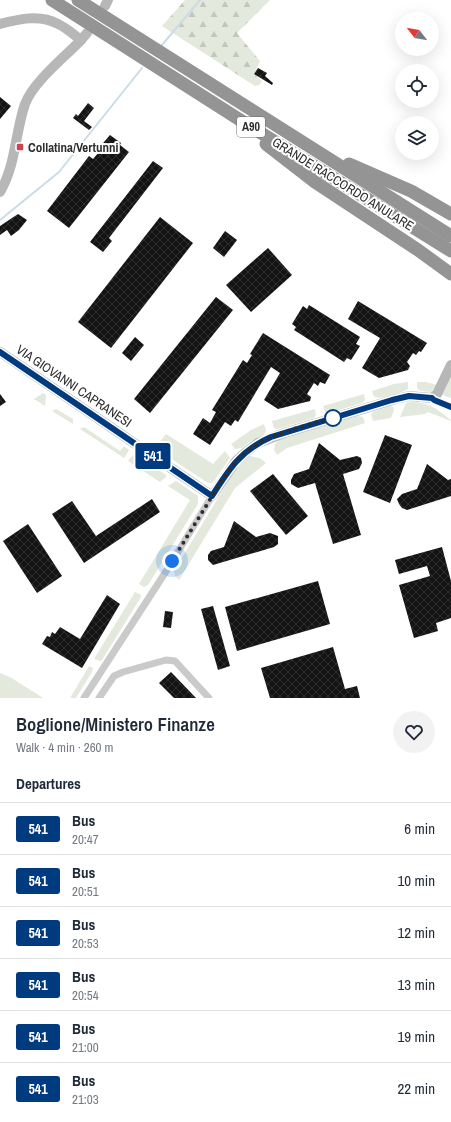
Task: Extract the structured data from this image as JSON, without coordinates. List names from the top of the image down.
{
  "streets": {
    "highway": ["A90", "GRANDE RACCORDO ANULARE"],
    "street": ["VIA GIOVANNI CAPRANESI"]
  },
  "places": {
    "transit": ["Collatina/Vertunni"]
  },
  "lines": ["bus line 541"],
  "north": "top left",
  "page": {
    "on_map": "541",
    "heading": [
      ["Boglione/Ministero Finanze", "Walk · 4 min · 260 m"],
      "Departures"
    ],
    "list": [
      {
        "mark": "541",
        "name": "Bus",
        "note": "20:47",
        "value": "6 min"
      },
      {
        "mark": "541",
        "name": "Bus",
        "note": "20:51",
        "value": "10 min"
      },
      {
        "mark": "541",
        "name": "Bus",
        "note": "20:53",
        "value": "12 min"
      },
      {
        "mark": "541",
        "name": "Bus",
        "note": "20:54",
        "value": "13 min"
      },
      {
        "mark": "541",
        "name": "Bus",
        "note": "21:00",
        "value": "19 min"
      },
      {
        "mark": "541",
        "name": "Bus",
        "note": "21:03",
        "value": "22 min"
      }
    ]
  }
}
